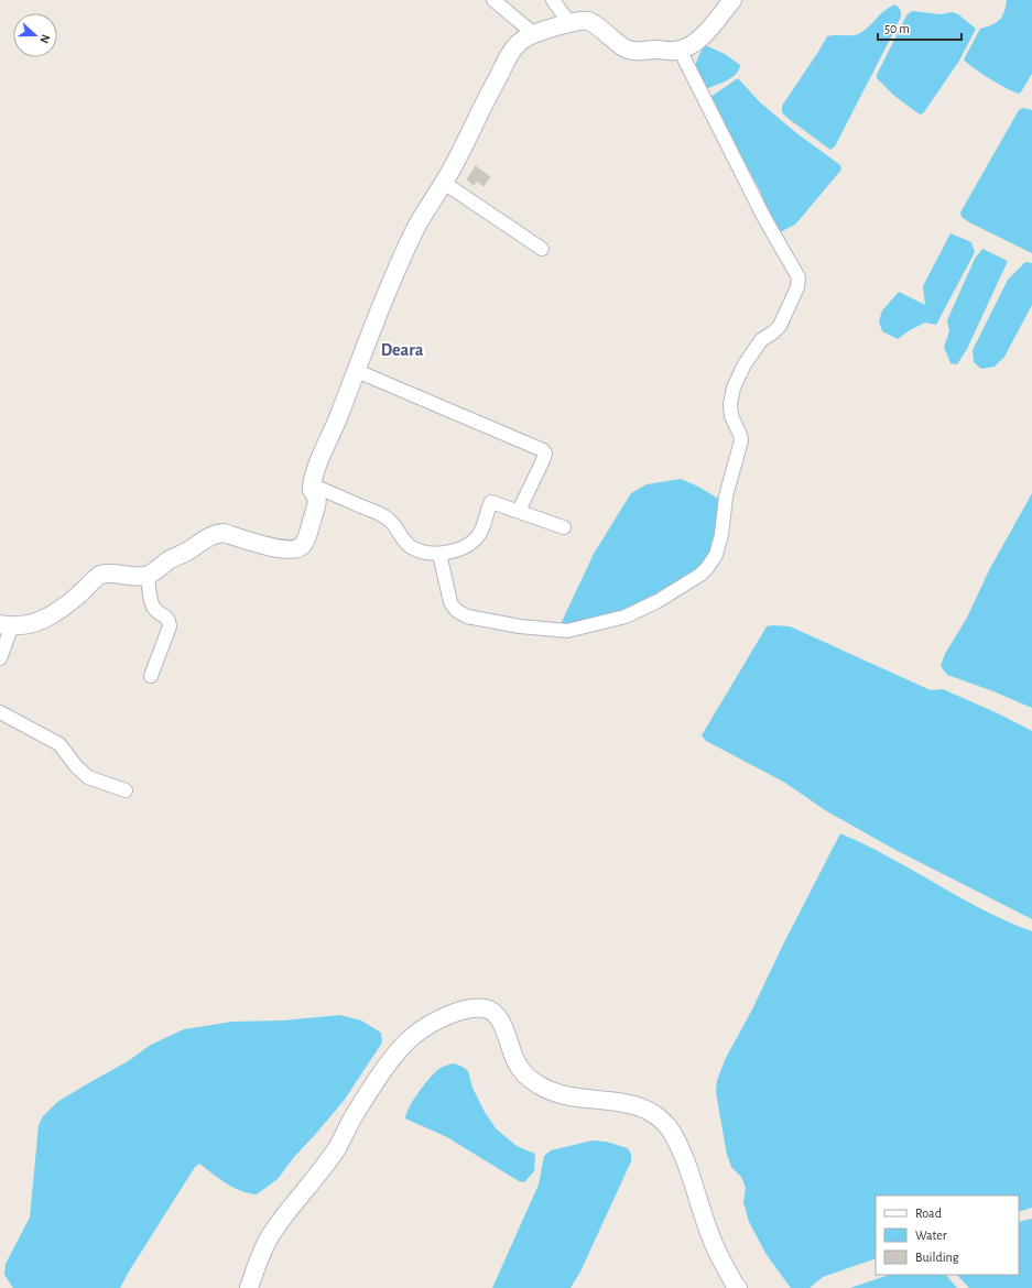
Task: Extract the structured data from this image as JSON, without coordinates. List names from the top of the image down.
{
  "districts": ["Deara"],
  "legend": ["Road", "Water", "Building"],
  "scale_bar": "50 m",
  "north": "right"
}
